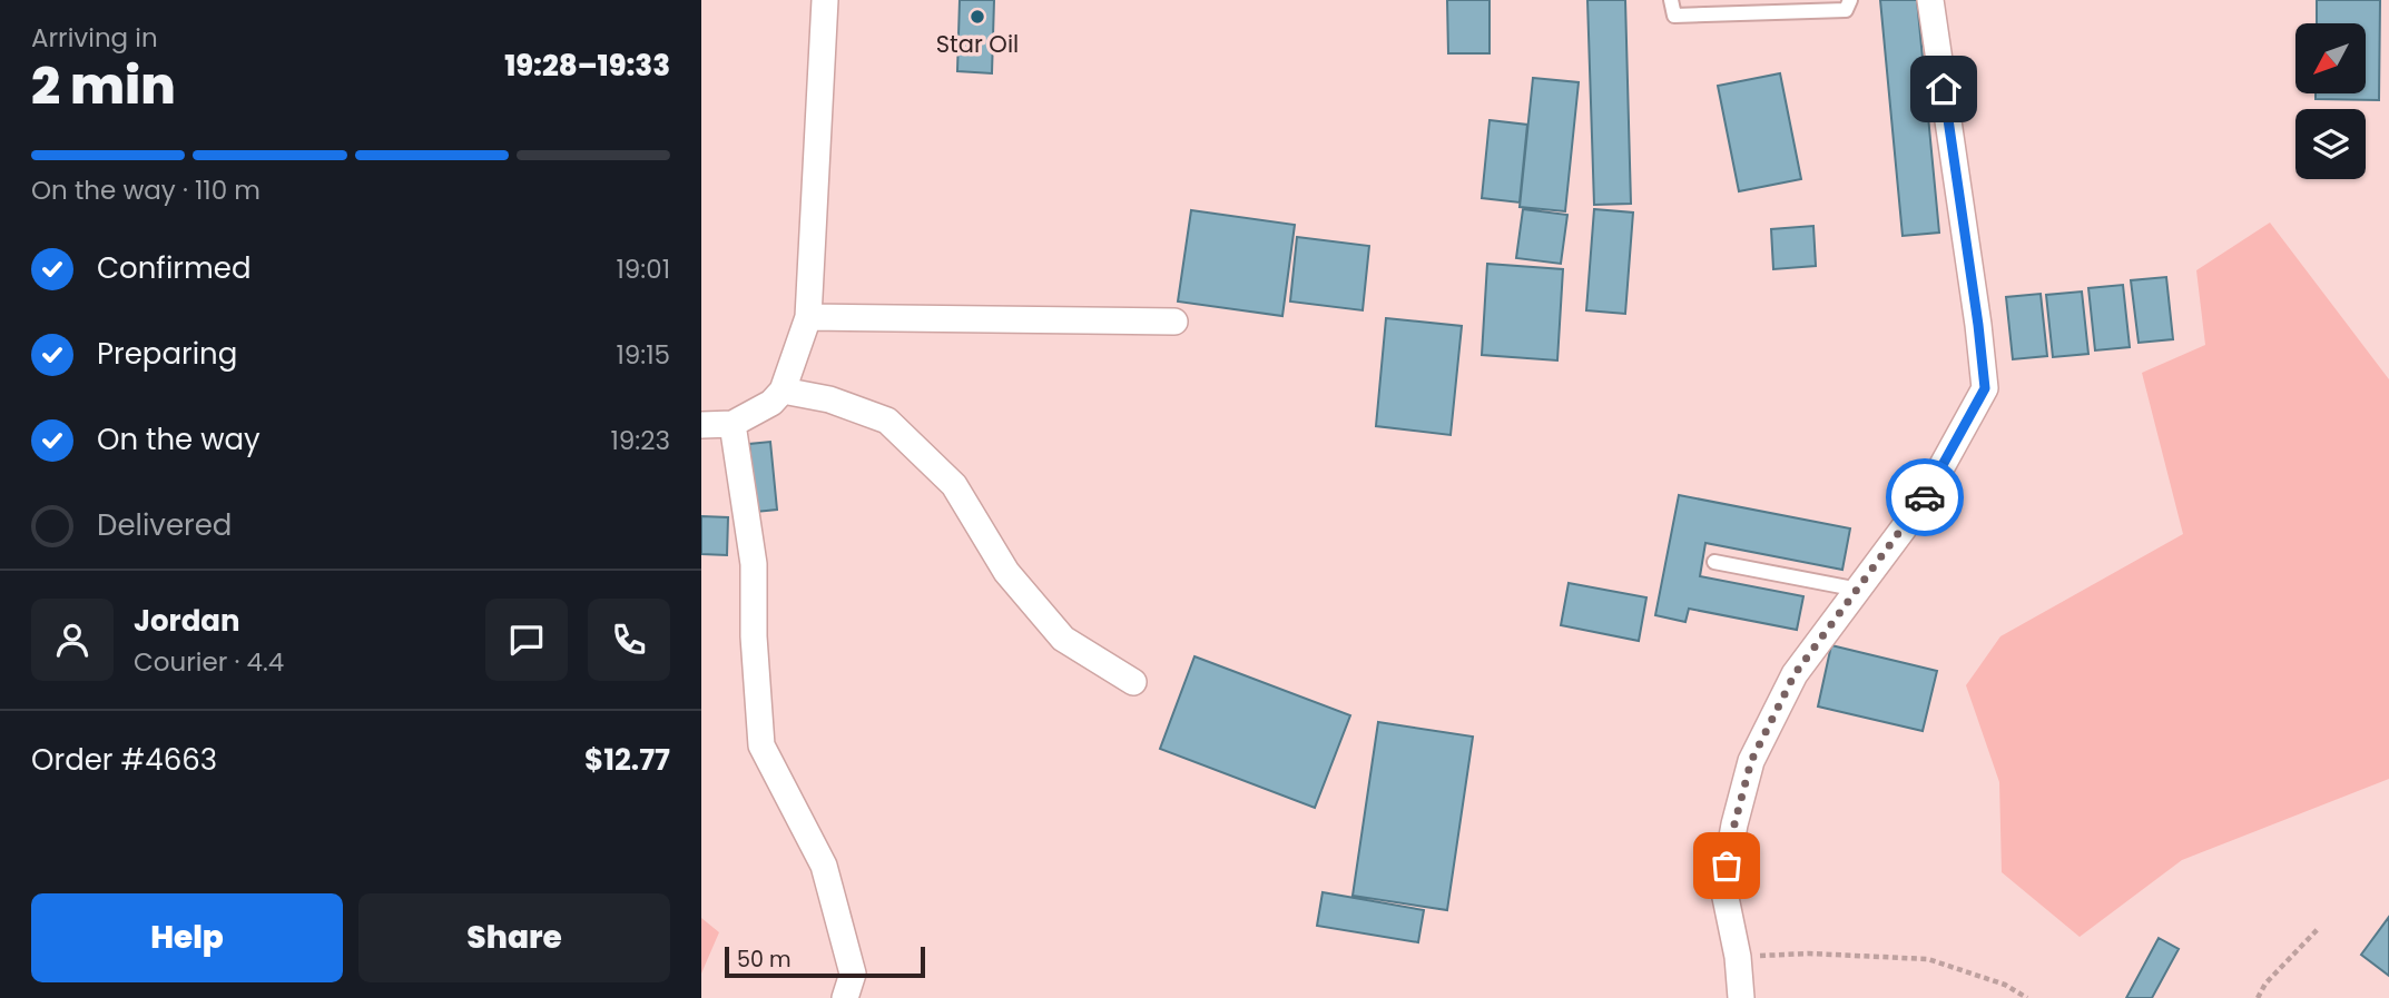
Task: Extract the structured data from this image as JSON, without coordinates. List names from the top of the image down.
{
  "places": ["Star Oil"],
  "scale_bar": "50 m",
  "north": "bottom left",
  "page": {
    "heading": ["2 min", "Arriving in", "19:28–19:33"],
    "panel": [
      "Jordan",
      "Courier · 4.4",
      "Order #4663",
      "$12.77"
    ],
    "bar": "On the way · 110 m",
    "list": [
      ["Confirmed", "19:01"],
      ["Preparing", "19:15"],
      ["On the way", "19:23"],
      "Delivered"
    ],
    "buttons": ["Help", "Share"],
    "scale": "50 m"
  }
}
